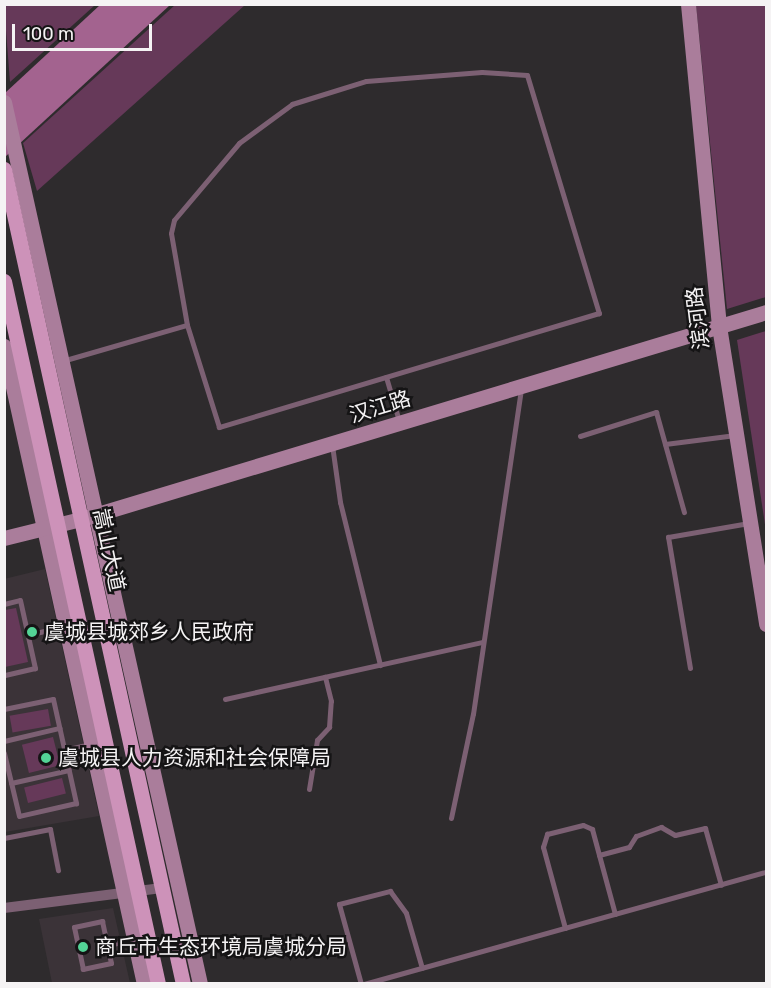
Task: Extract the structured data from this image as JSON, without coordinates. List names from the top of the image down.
{
  "streets": {
    "main road": ["嵩山大道"],
    "street": ["滨河路", "汉江路"]
  },
  "crossings": [
    ["滨河路", "汉江路"],
    ["汉江路", "嵩山大道"]
  ],
  "places": ["虞城县城郊乡人民政府", "虞城县人力资源和社会保障局", "商丘市生态环境局虞城分局"],
  "scale_bar": "100 m"
}
